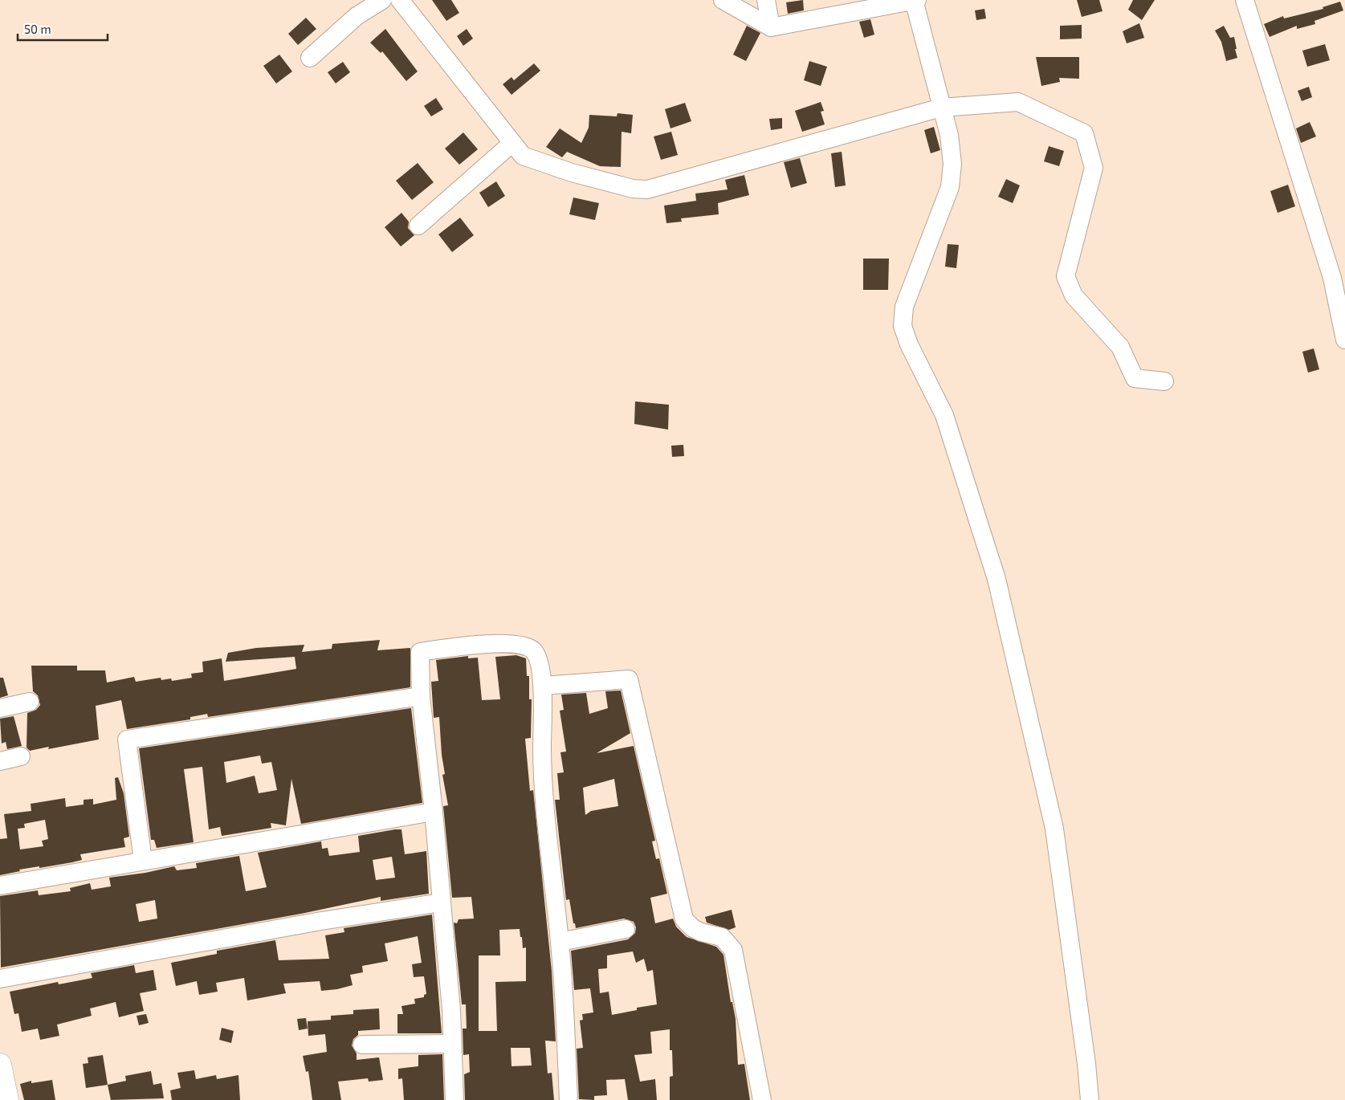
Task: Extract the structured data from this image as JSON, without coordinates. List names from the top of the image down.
{
  "scale_bar": "50 m"
}
